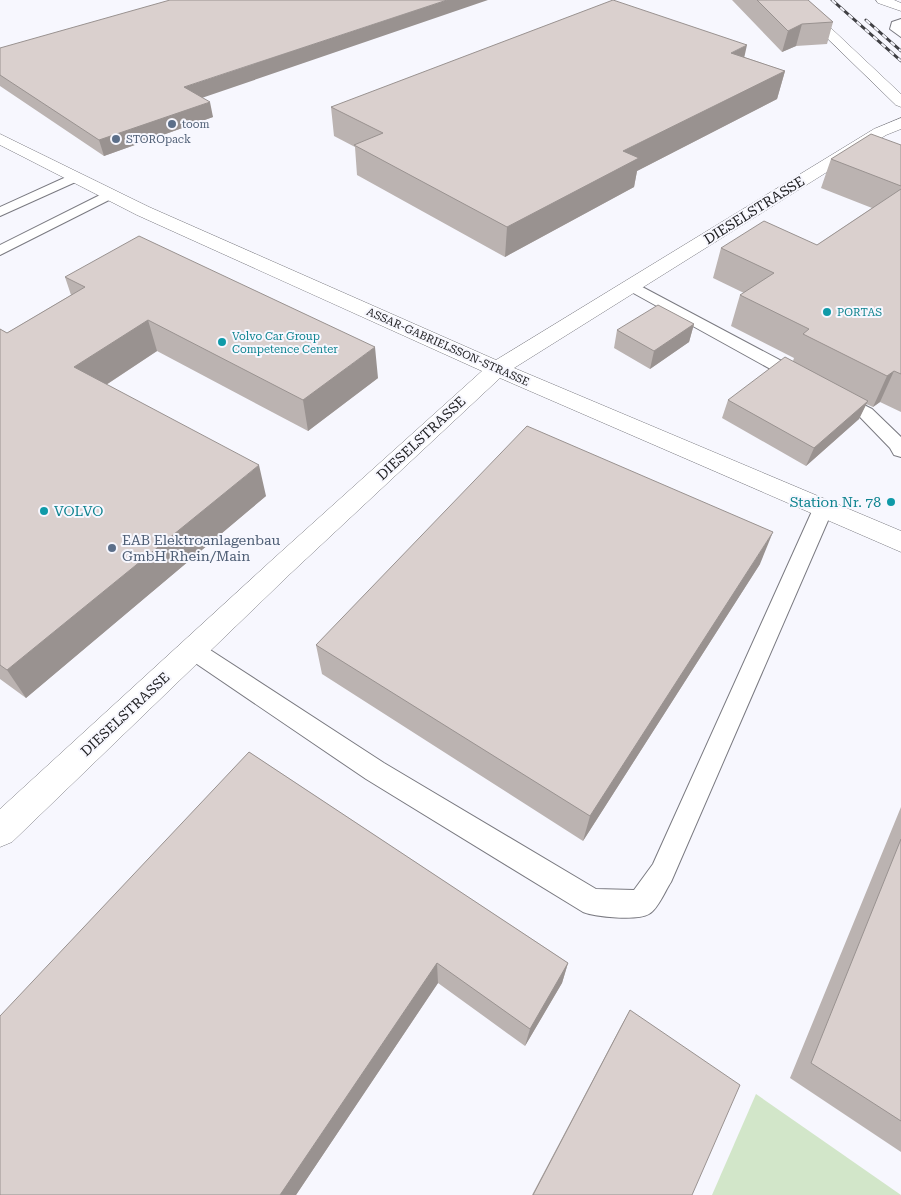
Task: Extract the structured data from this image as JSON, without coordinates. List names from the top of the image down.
{
  "streets": {
    "street": ["DIESELSTRASSE", "ASSAR-GABRIELSSON-STRASSE"]
  },
  "crossings": [
    ["DIESELSTRASSE", "ASSAR-GABRIELSSON-STRASSE"]
  ],
  "places": [
    "toom",
    "STOROpack",
    "PORTAS",
    "Volvo Car Group Competence Center",
    "Station Nr. 78",
    "VOLVO",
    "EAB Elektroanlagenbau GmbH Rhein/Main"
  ]
}
